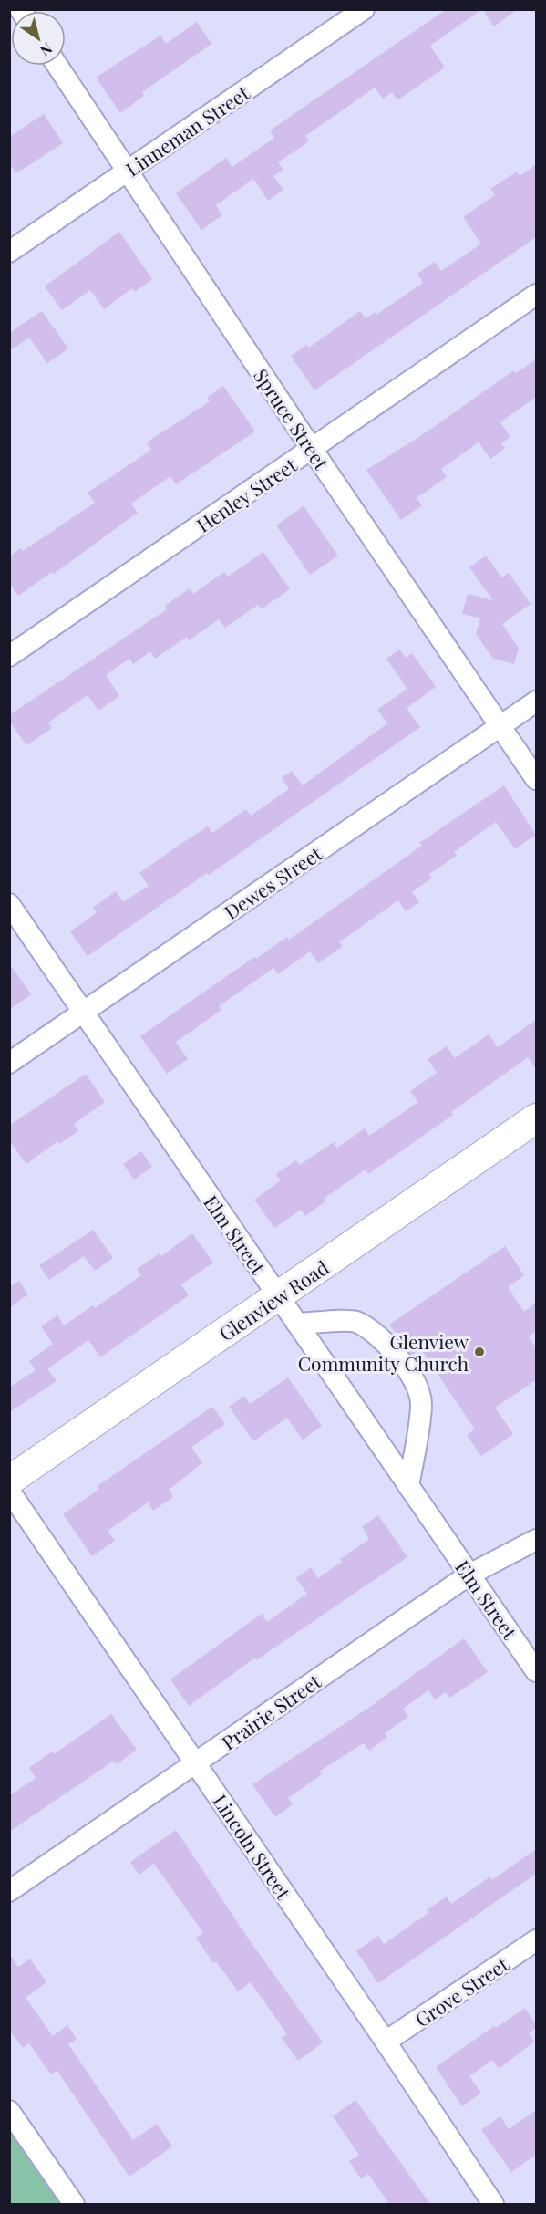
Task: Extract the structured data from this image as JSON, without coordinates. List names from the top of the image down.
{
  "streets": {
    "main road": ["Glenview Road"],
    "street": [
      "Linneman Street",
      "Spruce Street",
      "Henley Street",
      "Dewes Street",
      "Elm Street",
      "Prairie Street",
      "Lincoln Street",
      "Grove Street"
    ]
  },
  "crossings": [
    ["Linneman Street", "Spruce Street"],
    ["Spruce Street", "Henley Street"],
    ["Spruce Street", "Dewes Street"],
    ["Dewes Street", "Elm Street"],
    ["Elm Street", "Glenview Road"],
    ["Elm Street", "Prairie Street"],
    ["Prairie Street", "Lincoln Street"],
    ["Lincoln Street", "Grove Street"]
  ],
  "places": ["Glenview Community Church"],
  "north": "bottom right"
}
